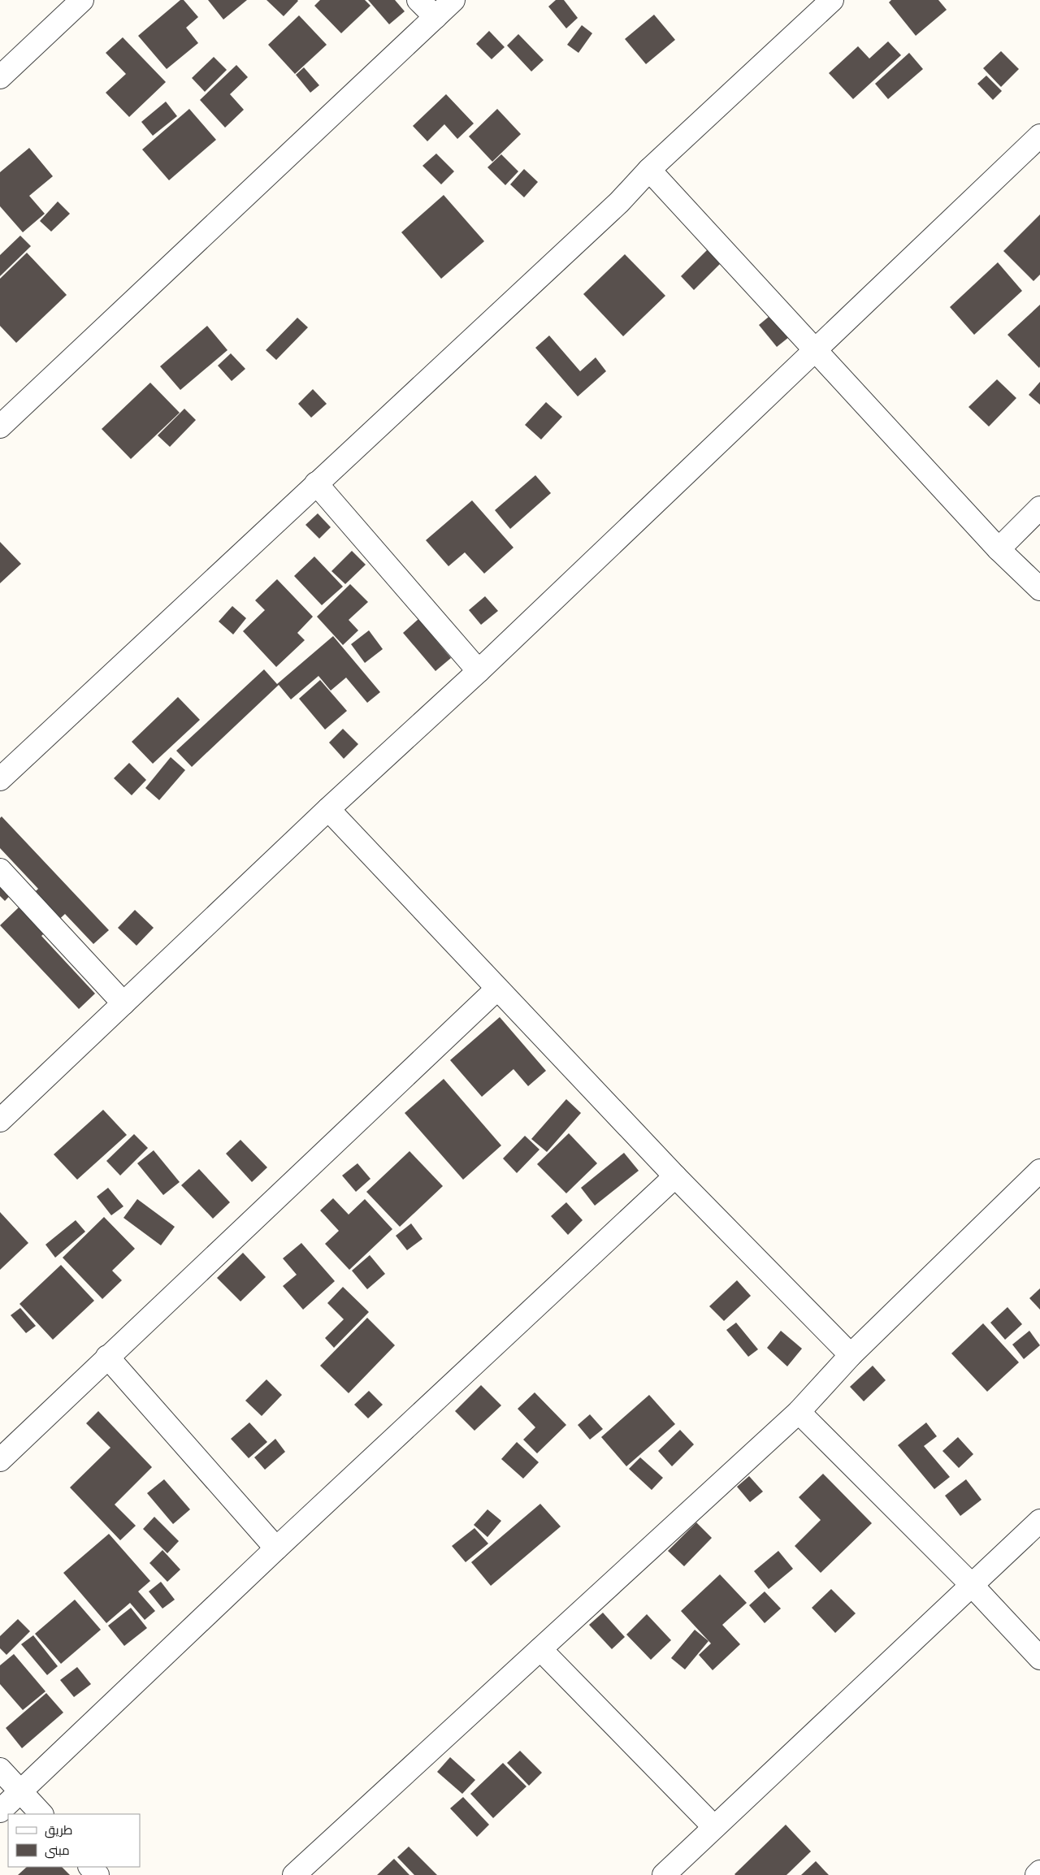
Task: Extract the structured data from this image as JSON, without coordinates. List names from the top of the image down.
{
  "legend": ["طريق", "مبنى"]
}
